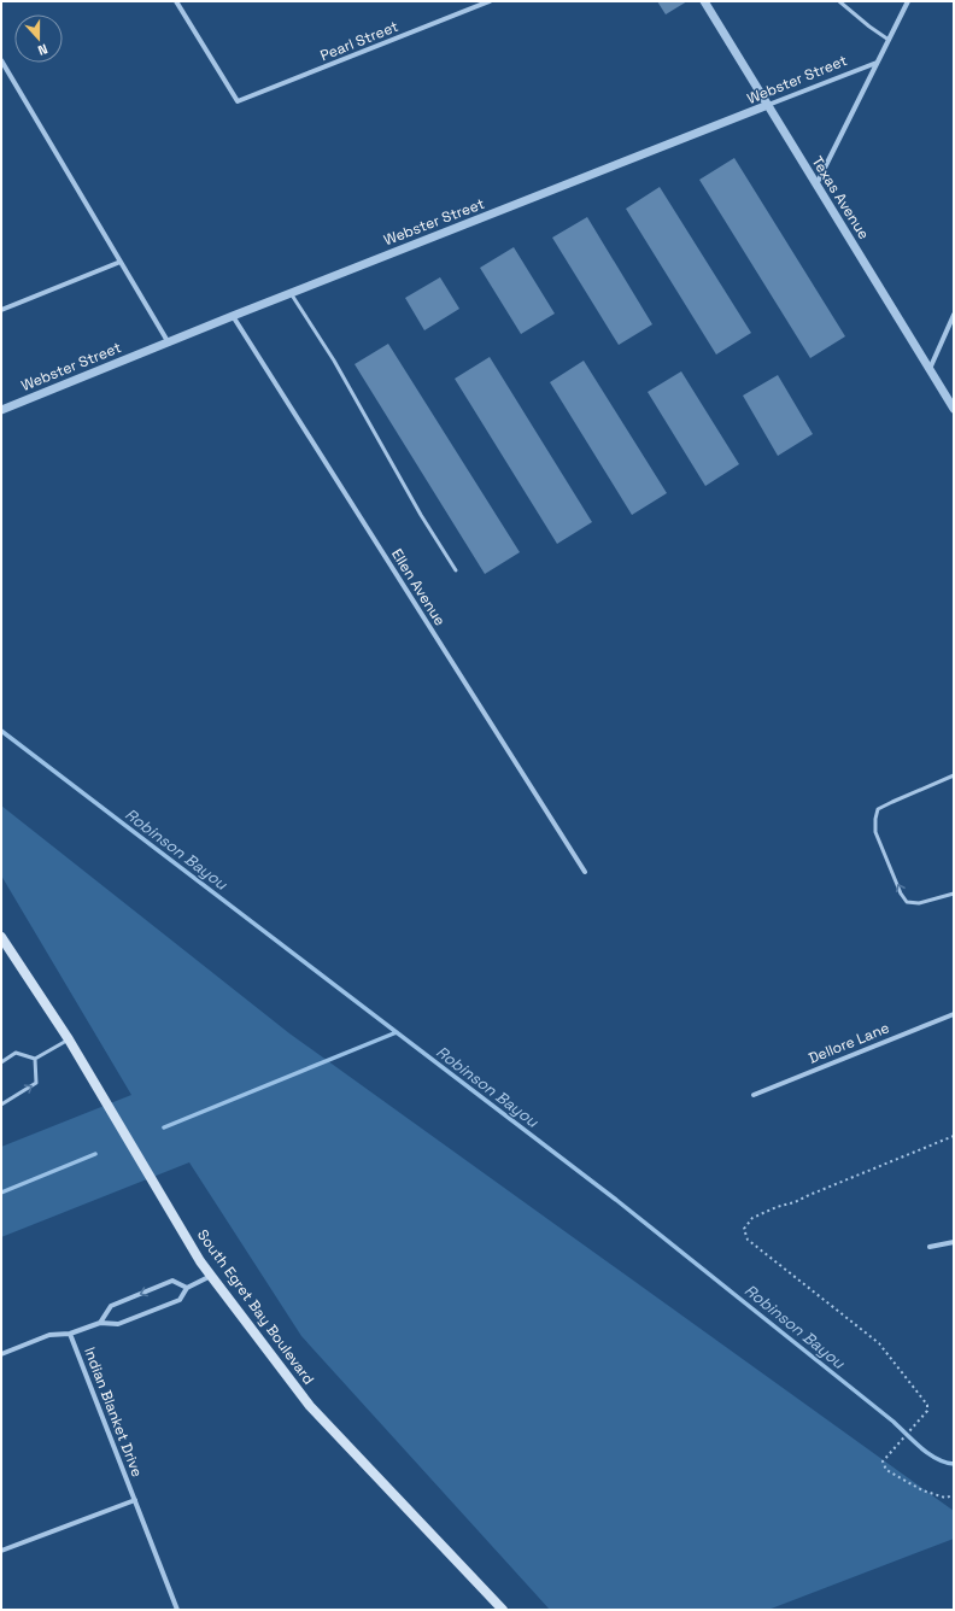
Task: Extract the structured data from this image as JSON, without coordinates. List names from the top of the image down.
{
  "streets": {
    "main road": ["South Egret Bay Boulevard"],
    "street": [
      "Pearl Street",
      "Webster Street",
      "Texas Avenue",
      "Ellen Avenue",
      "Dellore Lane",
      "Indian Blanket Drive"
    ]
  },
  "crossings": [
    ["Webster Street", "Texas Avenue"],
    ["Webster Street", "Ellen Avenue"]
  ],
  "water": ["Robinson Bayou"],
  "north": "bottom"
}
